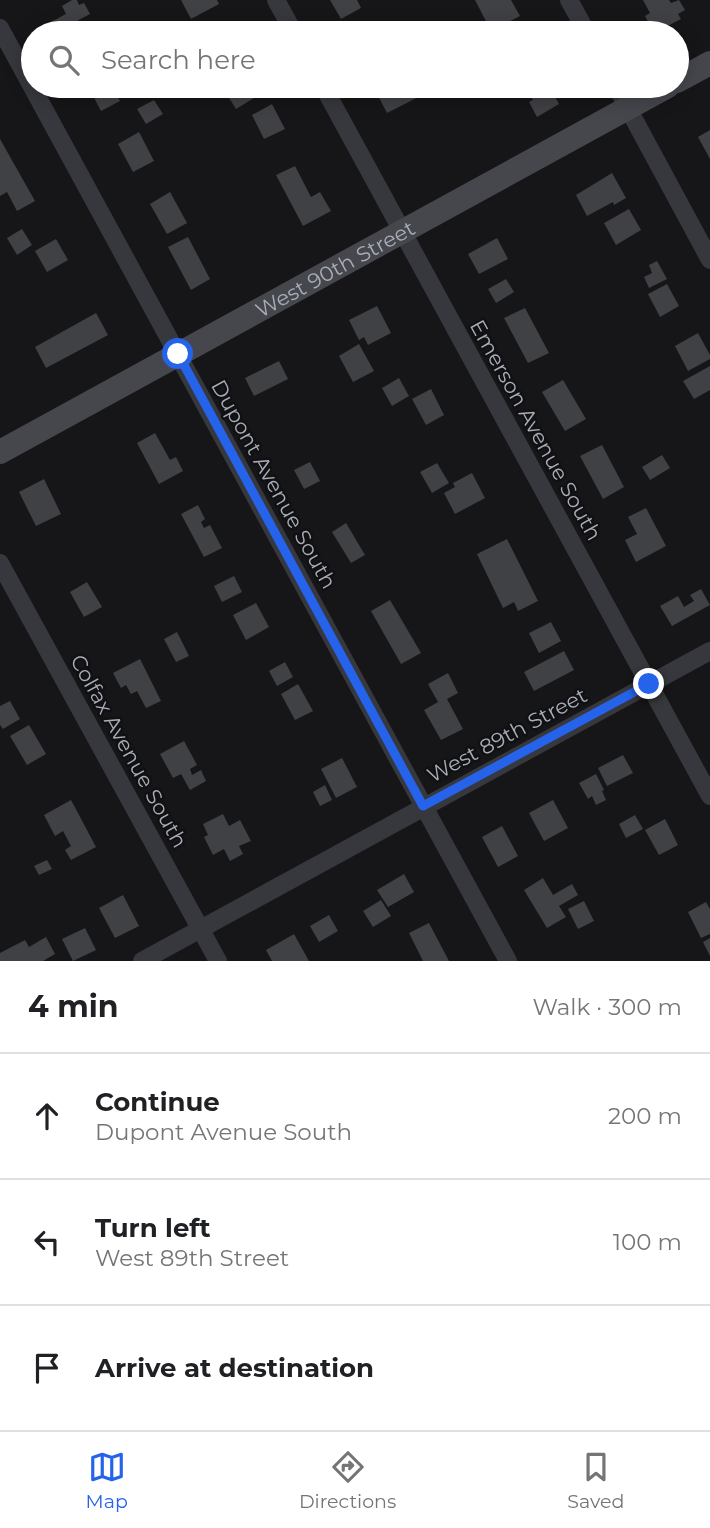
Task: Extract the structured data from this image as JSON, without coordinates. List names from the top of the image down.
{
  "streets": {
    "street": [
      "West 90th Street",
      "Emerson Avenue South",
      "Dupont Avenue South",
      "West 89th Street",
      "Colfax Avenue South"
    ]
  },
  "crossings": [
    ["West 90th Street", "Emerson Avenue South"],
    ["West 90th Street", "Dupont Avenue South"],
    ["Emerson Avenue South", "West 89th Street"],
    ["Dupont Avenue South", "West 89th Street"],
    ["West 89th Street", "Colfax Avenue South"]
  ],
  "page": {
    "search": "Search here",
    "heading": ["4 min", "Walk · 300 m"],
    "list": [
      ["Continue", "Dupont Avenue South", "200 m"],
      ["Turn left", "West 89th Street", "100 m"],
      "Arrive at destination"
    ],
    "nav": ["Map", "Directions", "Saved"]
  }
}
